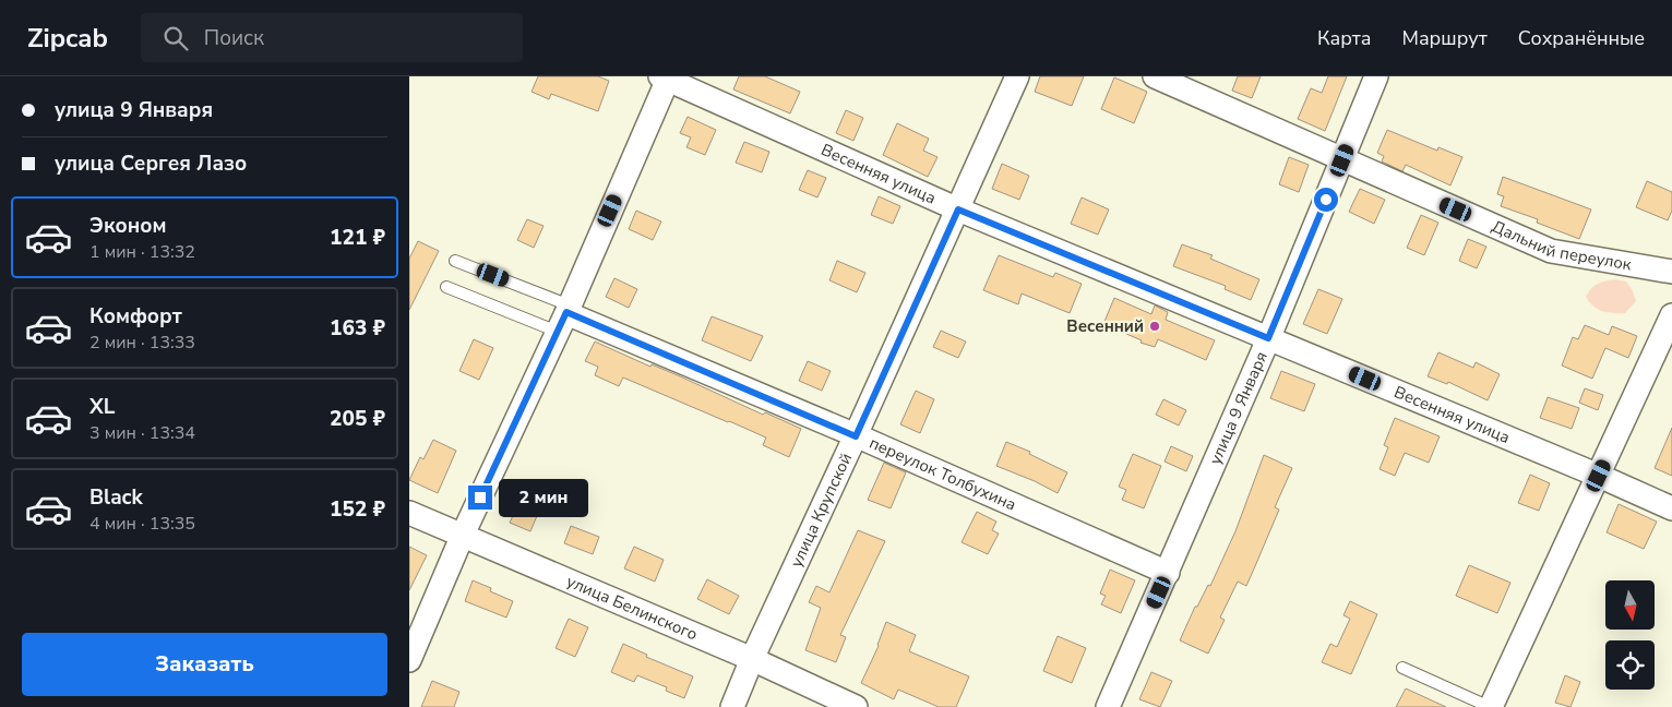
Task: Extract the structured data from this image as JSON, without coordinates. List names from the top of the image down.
{
  "streets": {
    "street": [
      "Весенняя улица",
      "Дальний переулок",
      "улица 9 Января",
      "переулок Толбухина",
      "улица Крупской",
      "улица Белинского"
    ]
  },
  "crossings": [
    ["Весенняя улица", "улица 9 Января"],
    ["Весенняя улица", "улица Крупской"],
    ["Дальний переулок", "улица 9 Января"],
    ["улица 9 Января", "переулок Толбухина"],
    ["переулок Толбухина", "улица Крупской"],
    ["улица Крупской", "улица Белинского"]
  ],
  "places": ["Весенний"],
  "north": "bottom",
  "page": {
    "header": "Zipcab",
    "search": "Поиск",
    "nav": ["Карта", "Маршрут", "Сохранённые"],
    "banner": ["улица 9 Января", "улица Сергея Лазо"],
    "list": [
      {
        "name": "Эконом",
        "note": "1 мин · 13:32",
        "value": "121 ₽"
      },
      {
        "name": "Комфорт",
        "note": "2 мин · 13:33",
        "value": "163 ₽"
      },
      {
        "name": "XL",
        "note": "3 мин · 13:34",
        "value": "205 ₽"
      },
      {
        "name": "Black",
        "note": "4 мин · 13:35",
        "value": "152 ₽"
      }
    ],
    "bubble": "2 мин",
    "buttons": "Заказать"
  }
}
